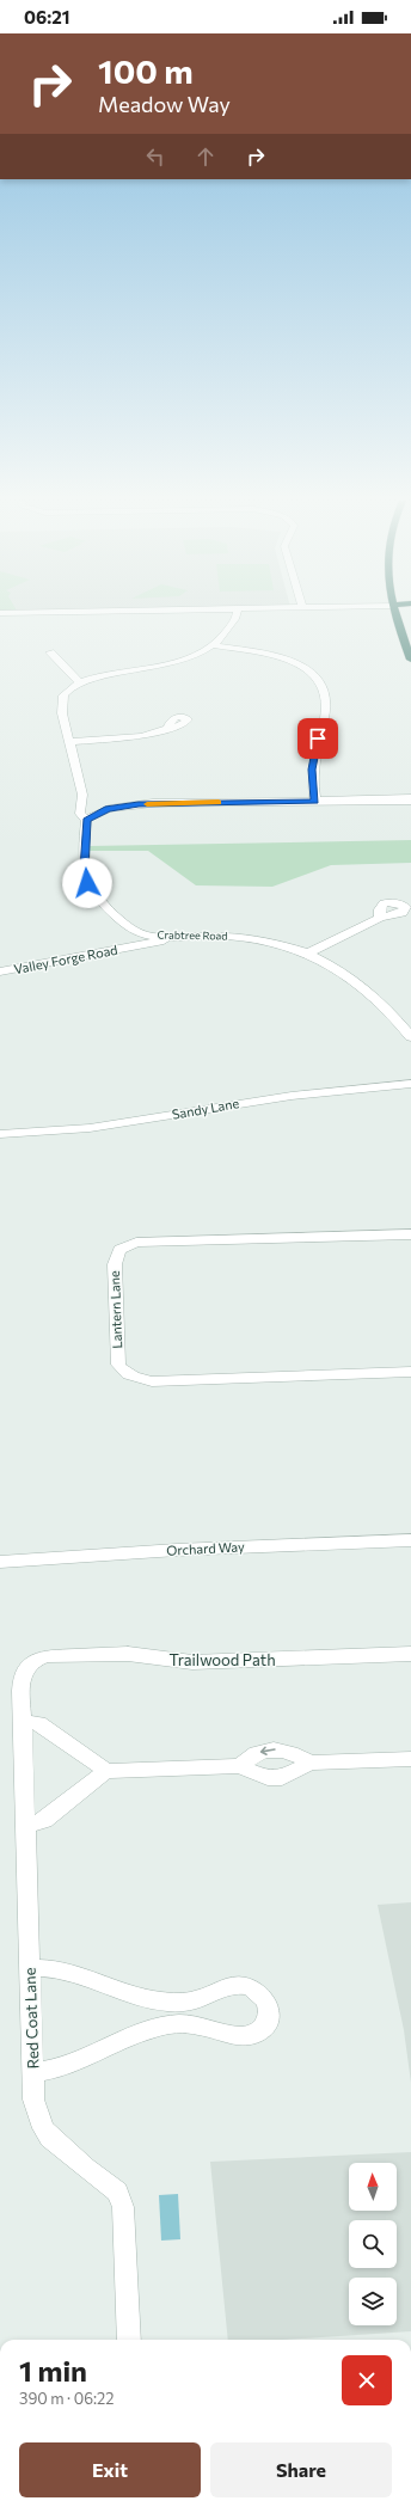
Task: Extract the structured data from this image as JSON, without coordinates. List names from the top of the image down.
{
  "streets": {
    "street": [
      "Crabtree Road",
      "Valley Forge Road",
      "Sandy Lane",
      "Lantern Lane",
      "Orchard Way",
      "Trailwood Path",
      "Red Coat Lane"
    ]
  },
  "crossings": [
    ["Crabtree Road", "Valley Forge Road"],
    ["Trailwood Path", "Red Coat Lane"]
  ],
  "north": "top",
  "page": {
    "status": "06:21",
    "turn": ["100 m", "Meadow Way"],
    "heading": ["1 min", "390 m · 06:22"],
    "buttons": ["Exit", "Share"]
  }
}
